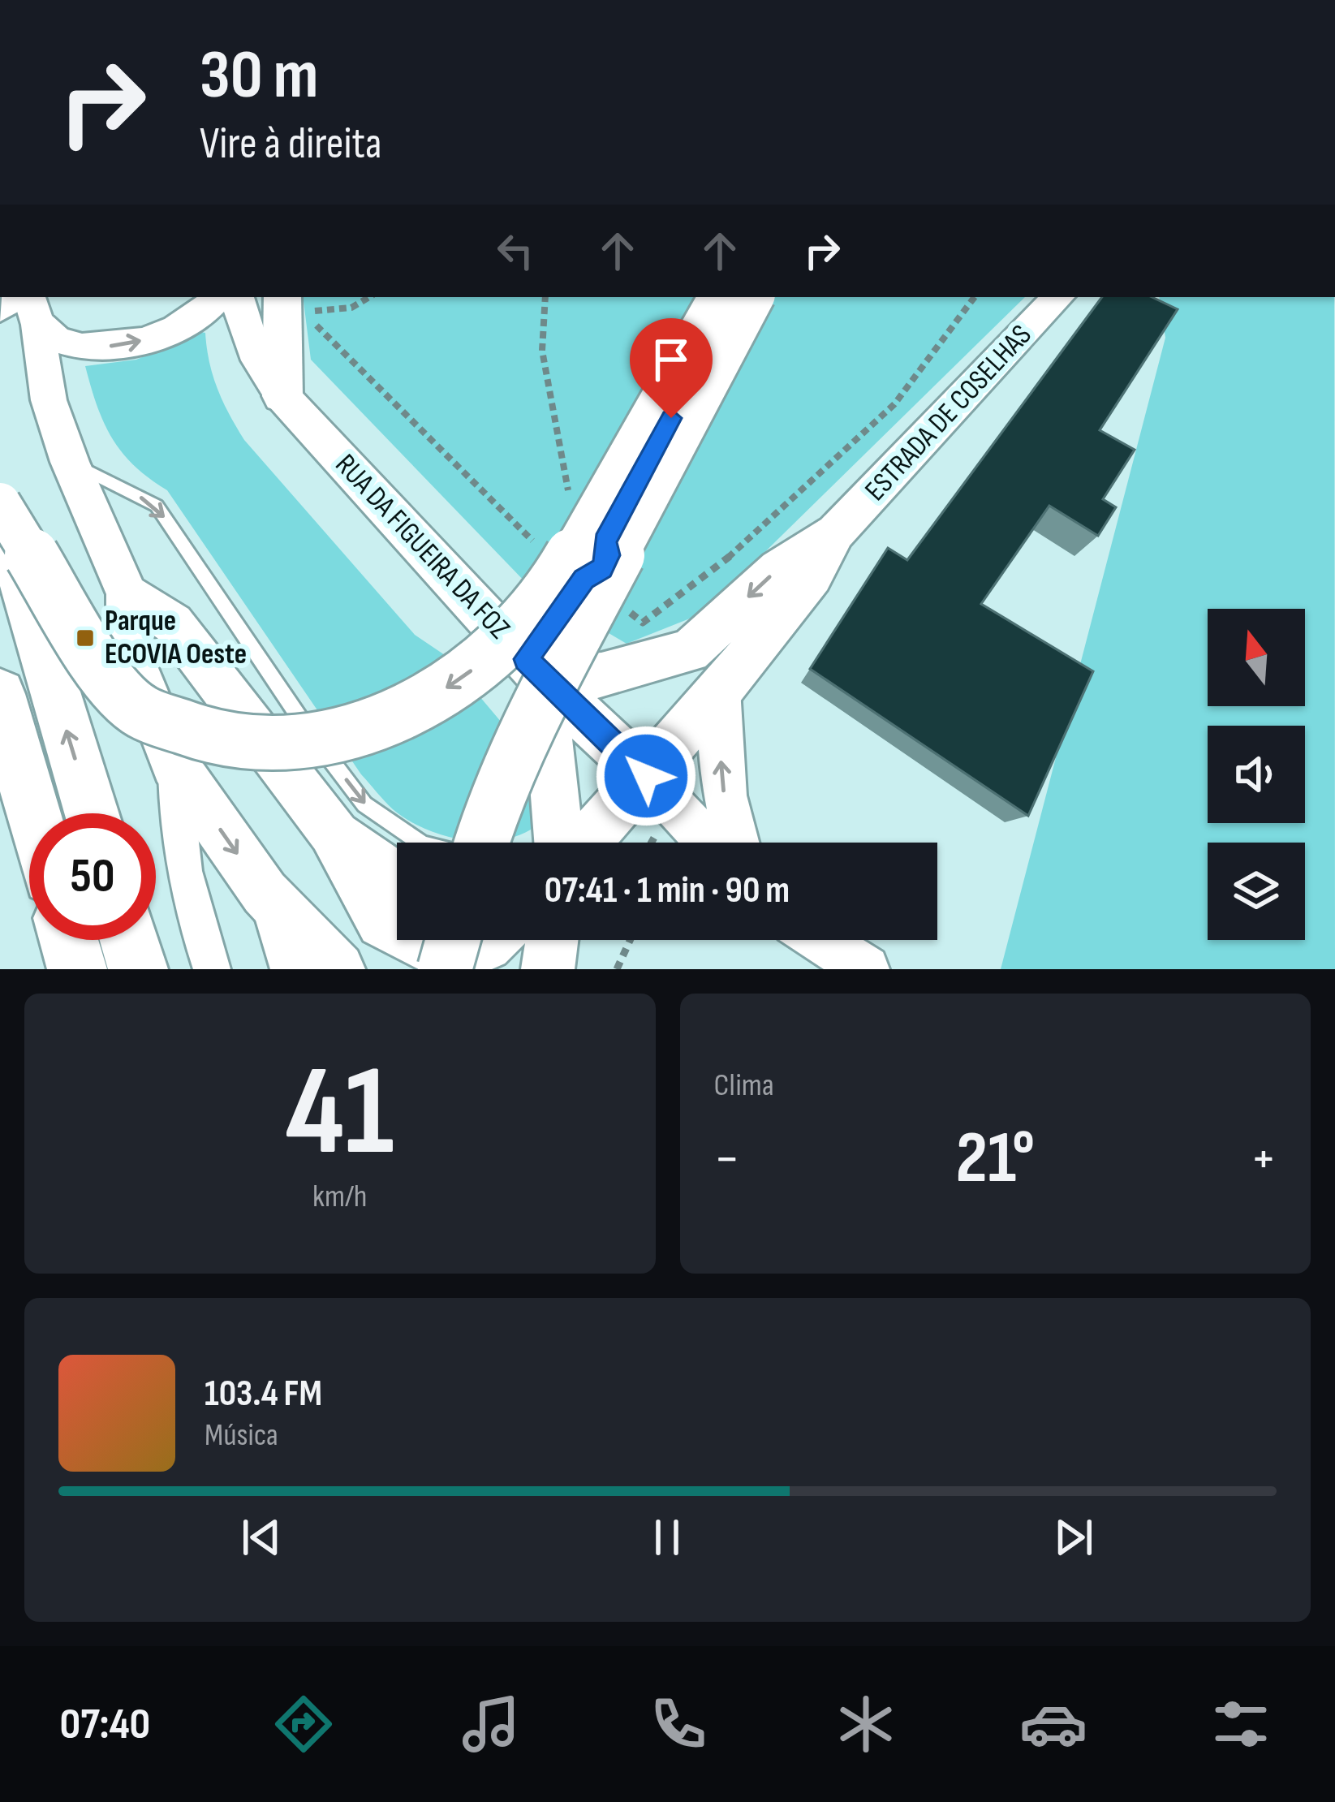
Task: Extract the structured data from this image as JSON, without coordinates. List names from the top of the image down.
{
  "streets": {
    "main road": ["ESTRADA DE COSELHAS", "RUA DA FIGUEIRA DA FOZ"]
  },
  "places": {
    "transit": ["Parque ECOVIA Oeste"]
  },
  "north": "top",
  "page": {
    "turn": ["30 m", "Vire à direita"],
    "limit": "50",
    "trip": "07:41 · 1 min · 90 m",
    "tile": [
      ["41", "km/h"],
      "Clima"
    ],
    "heat": ["−", "21°", "+"],
    "song": ["103.4 FM", "Música"],
    "tabs": "07:40"
  }
}
